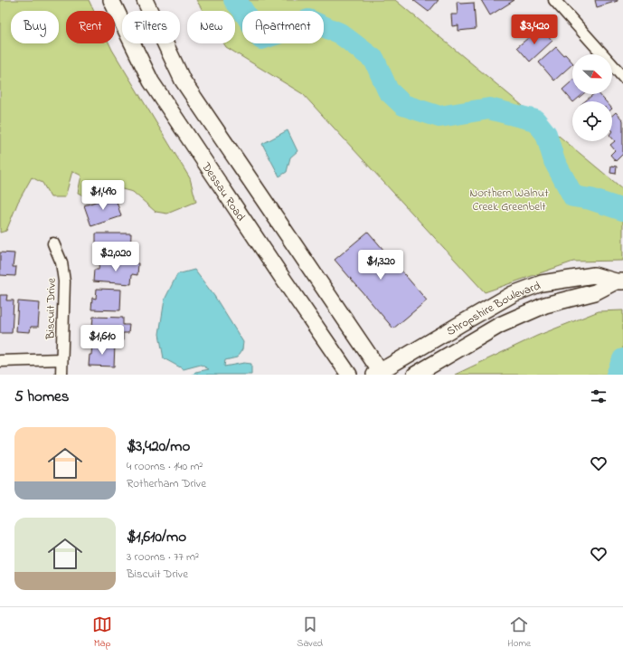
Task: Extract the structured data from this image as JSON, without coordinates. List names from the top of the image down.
{
  "streets": {
    "main road": ["Dessau Road", "Shropshire Boulevard"],
    "street": ["Biscuit Drive"]
  },
  "parks": ["Northern Walnut Creek Greenbelt"],
  "north": "right",
  "page": {
    "chip": [
      "Buy",
      "Rent",
      "Filters",
      "New",
      "Apartment"
    ],
    "price": [
      "$3,420",
      "$1,490",
      "$2,020",
      "$1,320",
      "$1,610"
    ],
    "heading": "5 homes",
    "list": [
      {
        "name": "$3,420/mo",
        "note": "4 rooms · 140 m² · Rotherham Drive"
      },
      {
        "name": "$1,610/mo",
        "note": "3 rooms · 77 m² · Biscuit Drive"
      }
    ],
    "tabs": ["Map", "Saved", "Home"]
  }
}
